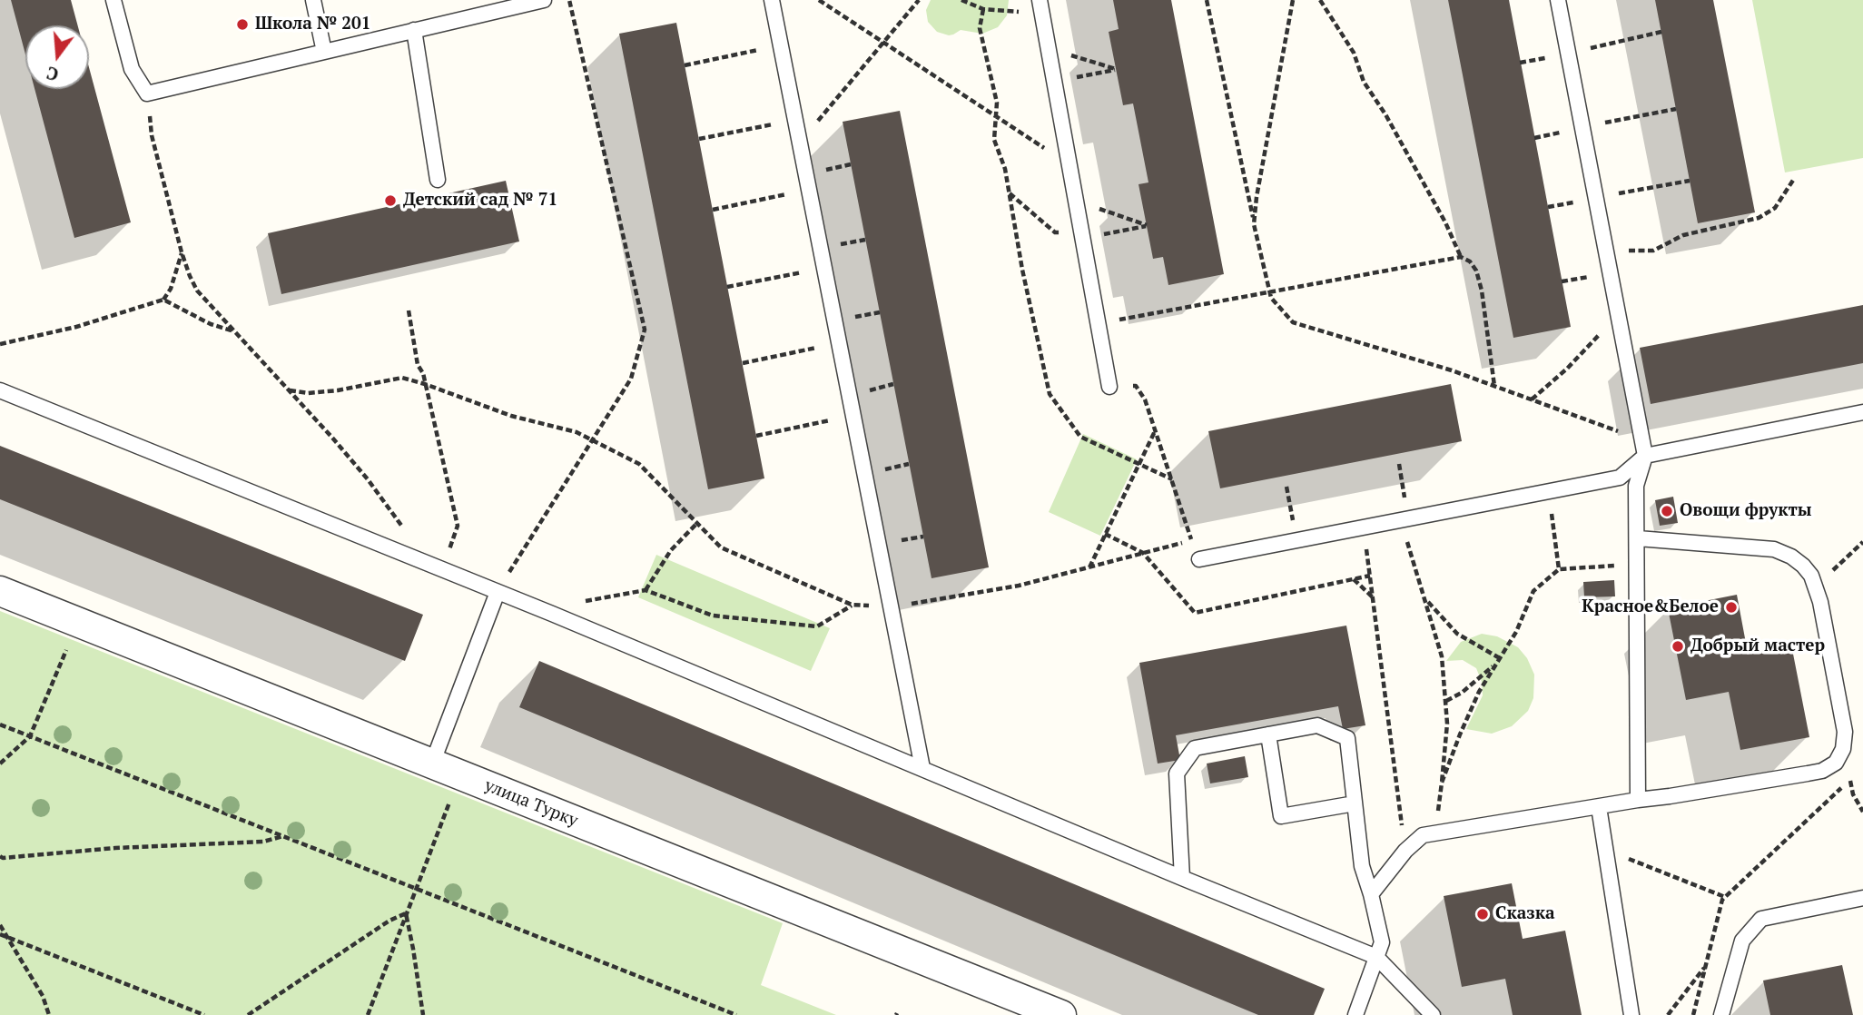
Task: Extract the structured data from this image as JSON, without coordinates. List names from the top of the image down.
{
  "streets": {
    "street": ["улица Турку"]
  },
  "places": [
    "Школа № 201",
    "Детский сад № 71",
    "Овощи фрукты",
    "Красное&Белое",
    "Добрый мастер",
    "Сказка"
  ],
  "north": "bottom"
}
